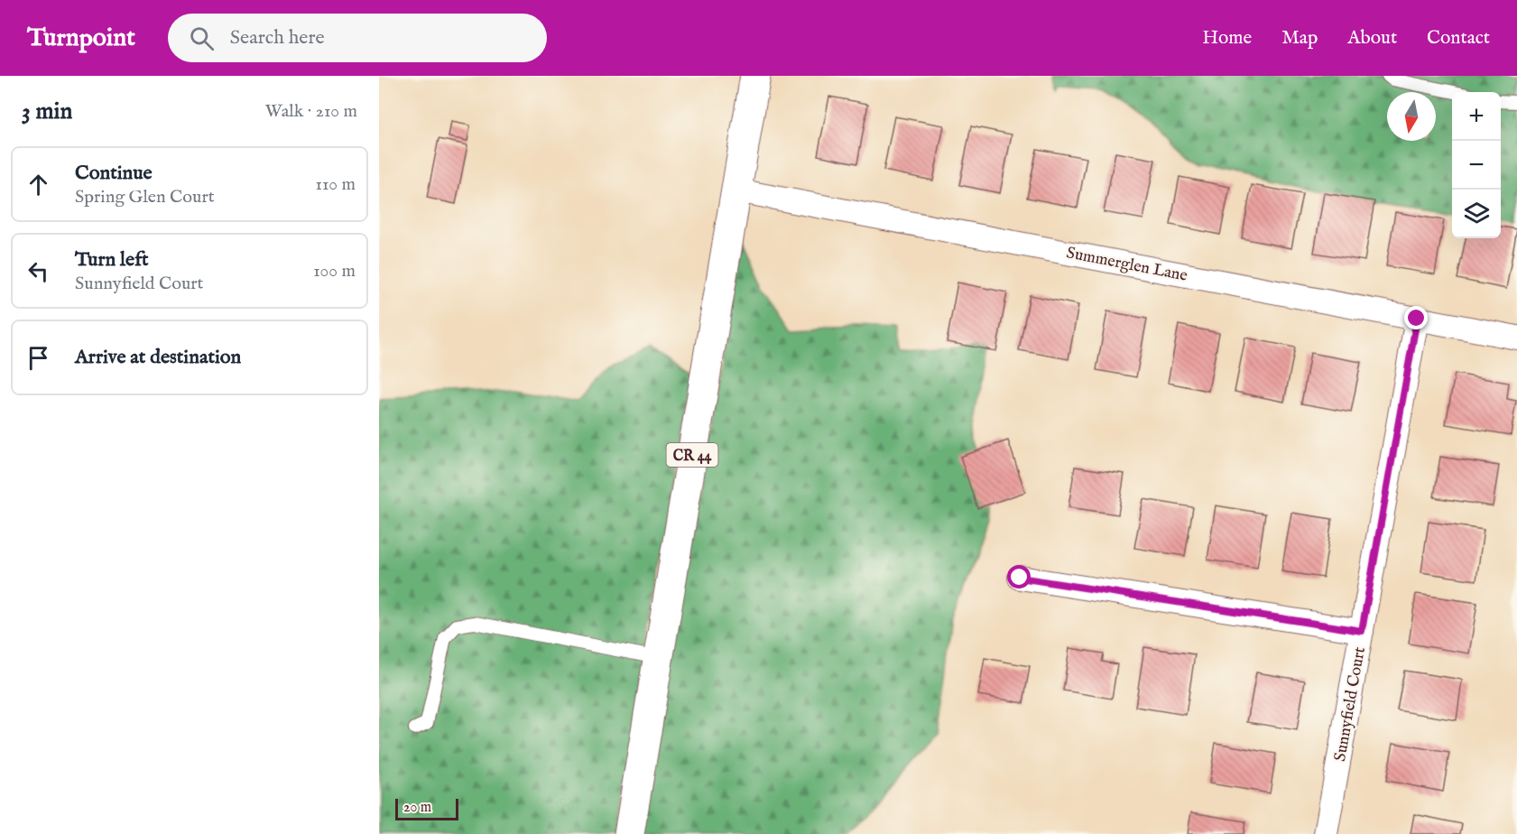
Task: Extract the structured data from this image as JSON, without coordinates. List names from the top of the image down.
{
  "streets": {
    "main road": ["CR 44"],
    "street": ["Summerglen Lane", "Sunnyfield Court"]
  },
  "crossings": [
    ["Summerglen Lane", "CR 44"],
    ["Summerglen Lane", "Sunnyfield Court"]
  ],
  "scale_bar": "20 m",
  "north": "bottom",
  "page": {
    "header": "Turnpoint",
    "search": "Search here",
    "nav": [
      "Home",
      "Map",
      "About",
      "Contact"
    ],
    "heading": ["3 min", "Walk · 210 m"],
    "map_buttons": ["+", "−"],
    "list": [
      ["Continue", "Spring Glen Court", "110 m"],
      ["Turn left", "Sunnyfield Court", "100 m"],
      "Arrive at destination"
    ],
    "scale": "20 m"
  }
}
